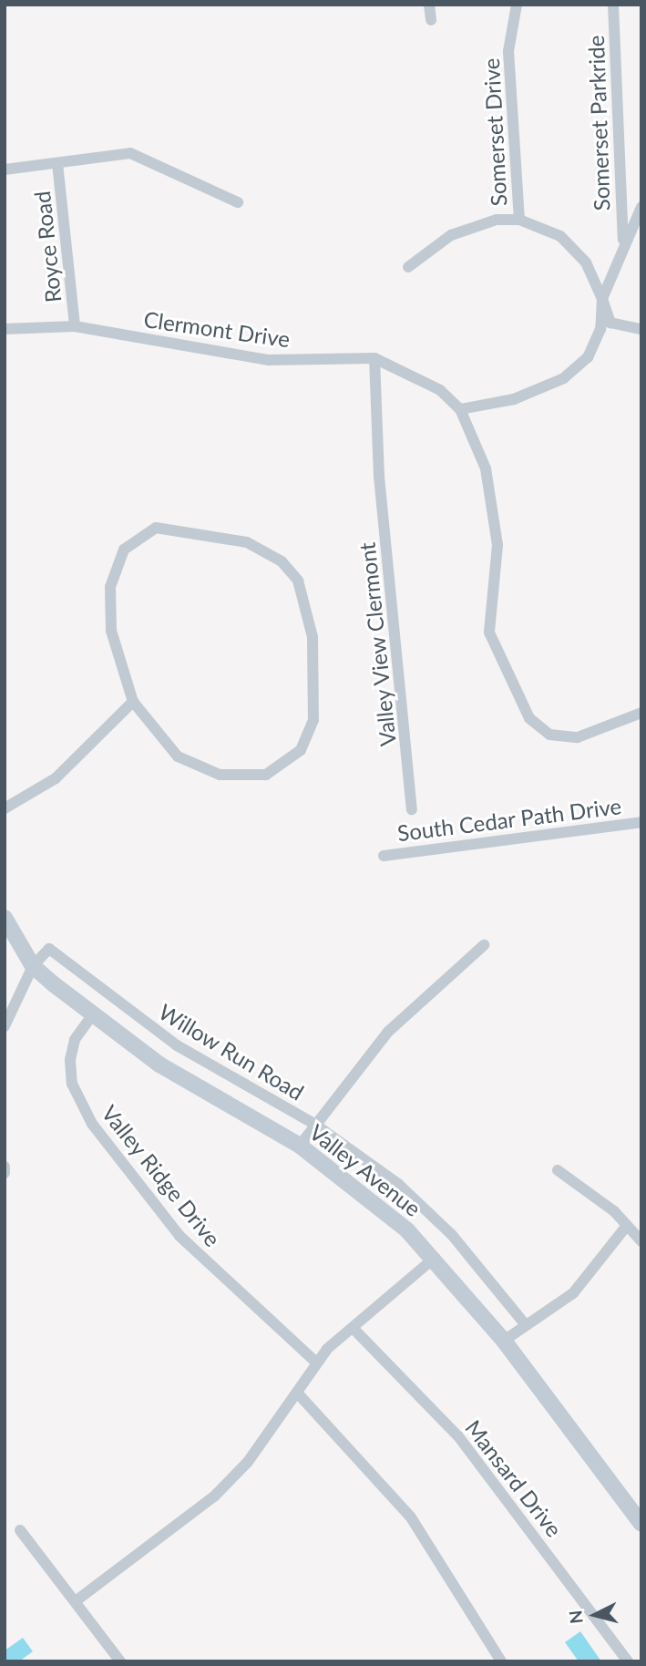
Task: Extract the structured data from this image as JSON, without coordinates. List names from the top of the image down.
{
  "streets": {
    "main road": ["Valley Avenue"],
    "street": [
      "Somerset Parkride",
      "Somerset Drive",
      "Royce Road",
      "Clermont Drive",
      "Valley View Clermont",
      "South Cedar Path Drive",
      "Willow Run Road",
      "Valley Ridge Drive",
      "Mansard Drive"
    ]
  },
  "crossings": [
    ["Royce Road", "Clermont Drive"],
    ["Clermont Drive", "Valley View Clermont"],
    ["Willow Run Road", "Valley Avenue"],
    ["Valley Avenue", "Valley Ridge Drive"]
  ],
  "north": "left"
}
